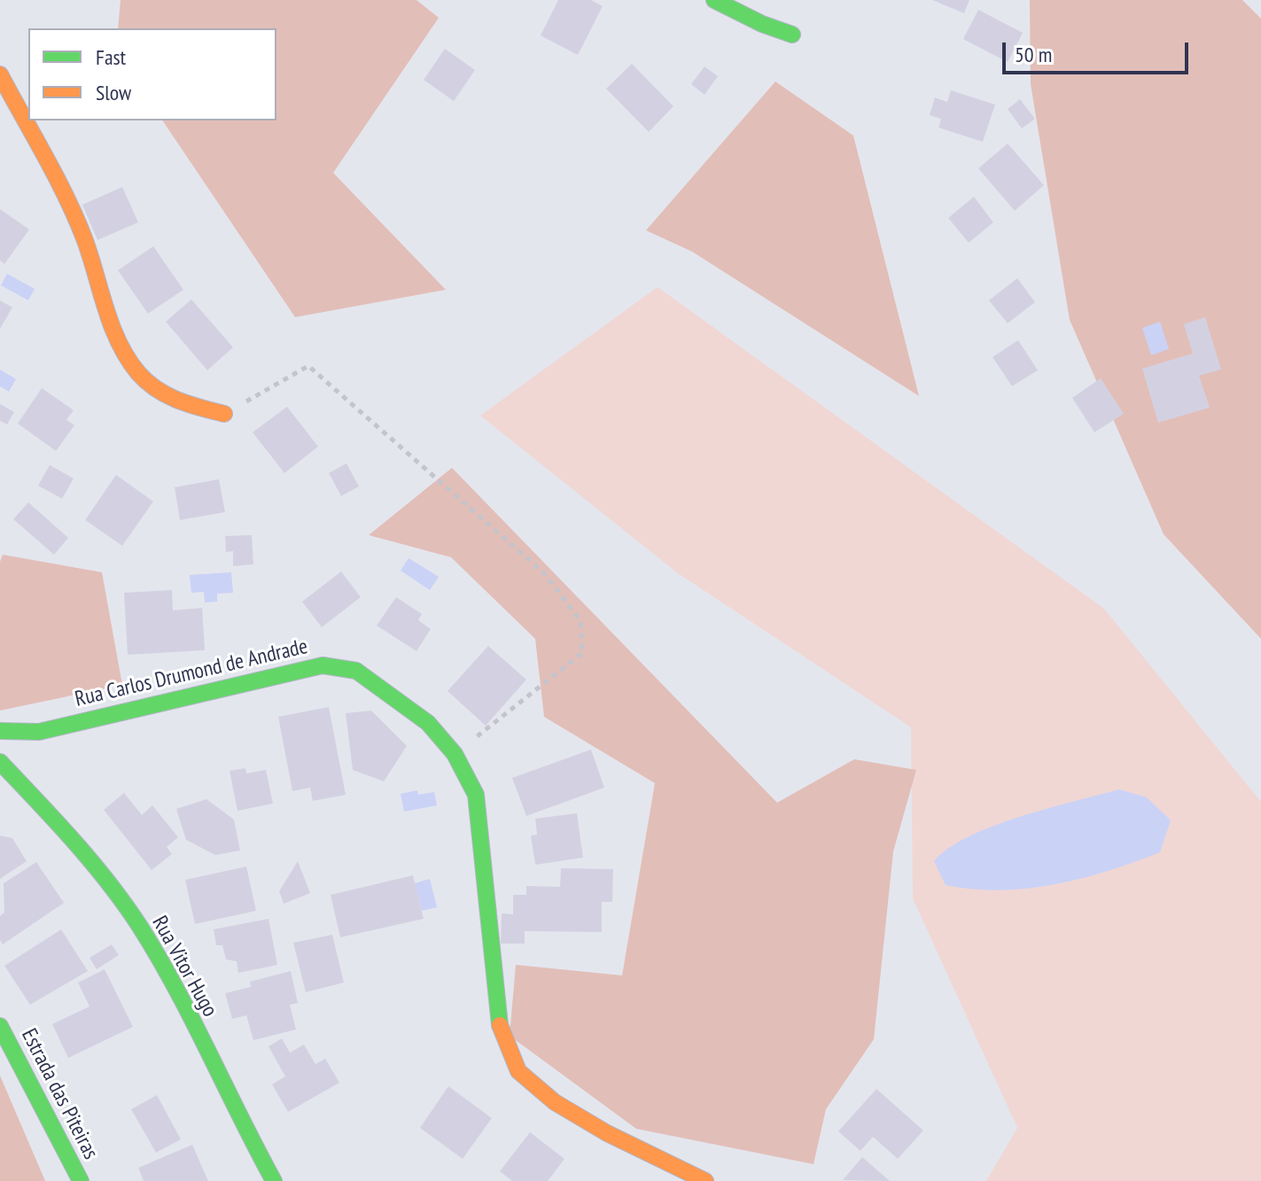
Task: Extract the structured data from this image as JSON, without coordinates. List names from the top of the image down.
{
  "streets": {
    "street": ["Rua Carlos Drumond de Andrade", "Rua Vitor Hugo", "Estrada das Piteiras"]
  },
  "legend": ["Fast", "Slow"],
  "scale_bar": "50 m"
}
